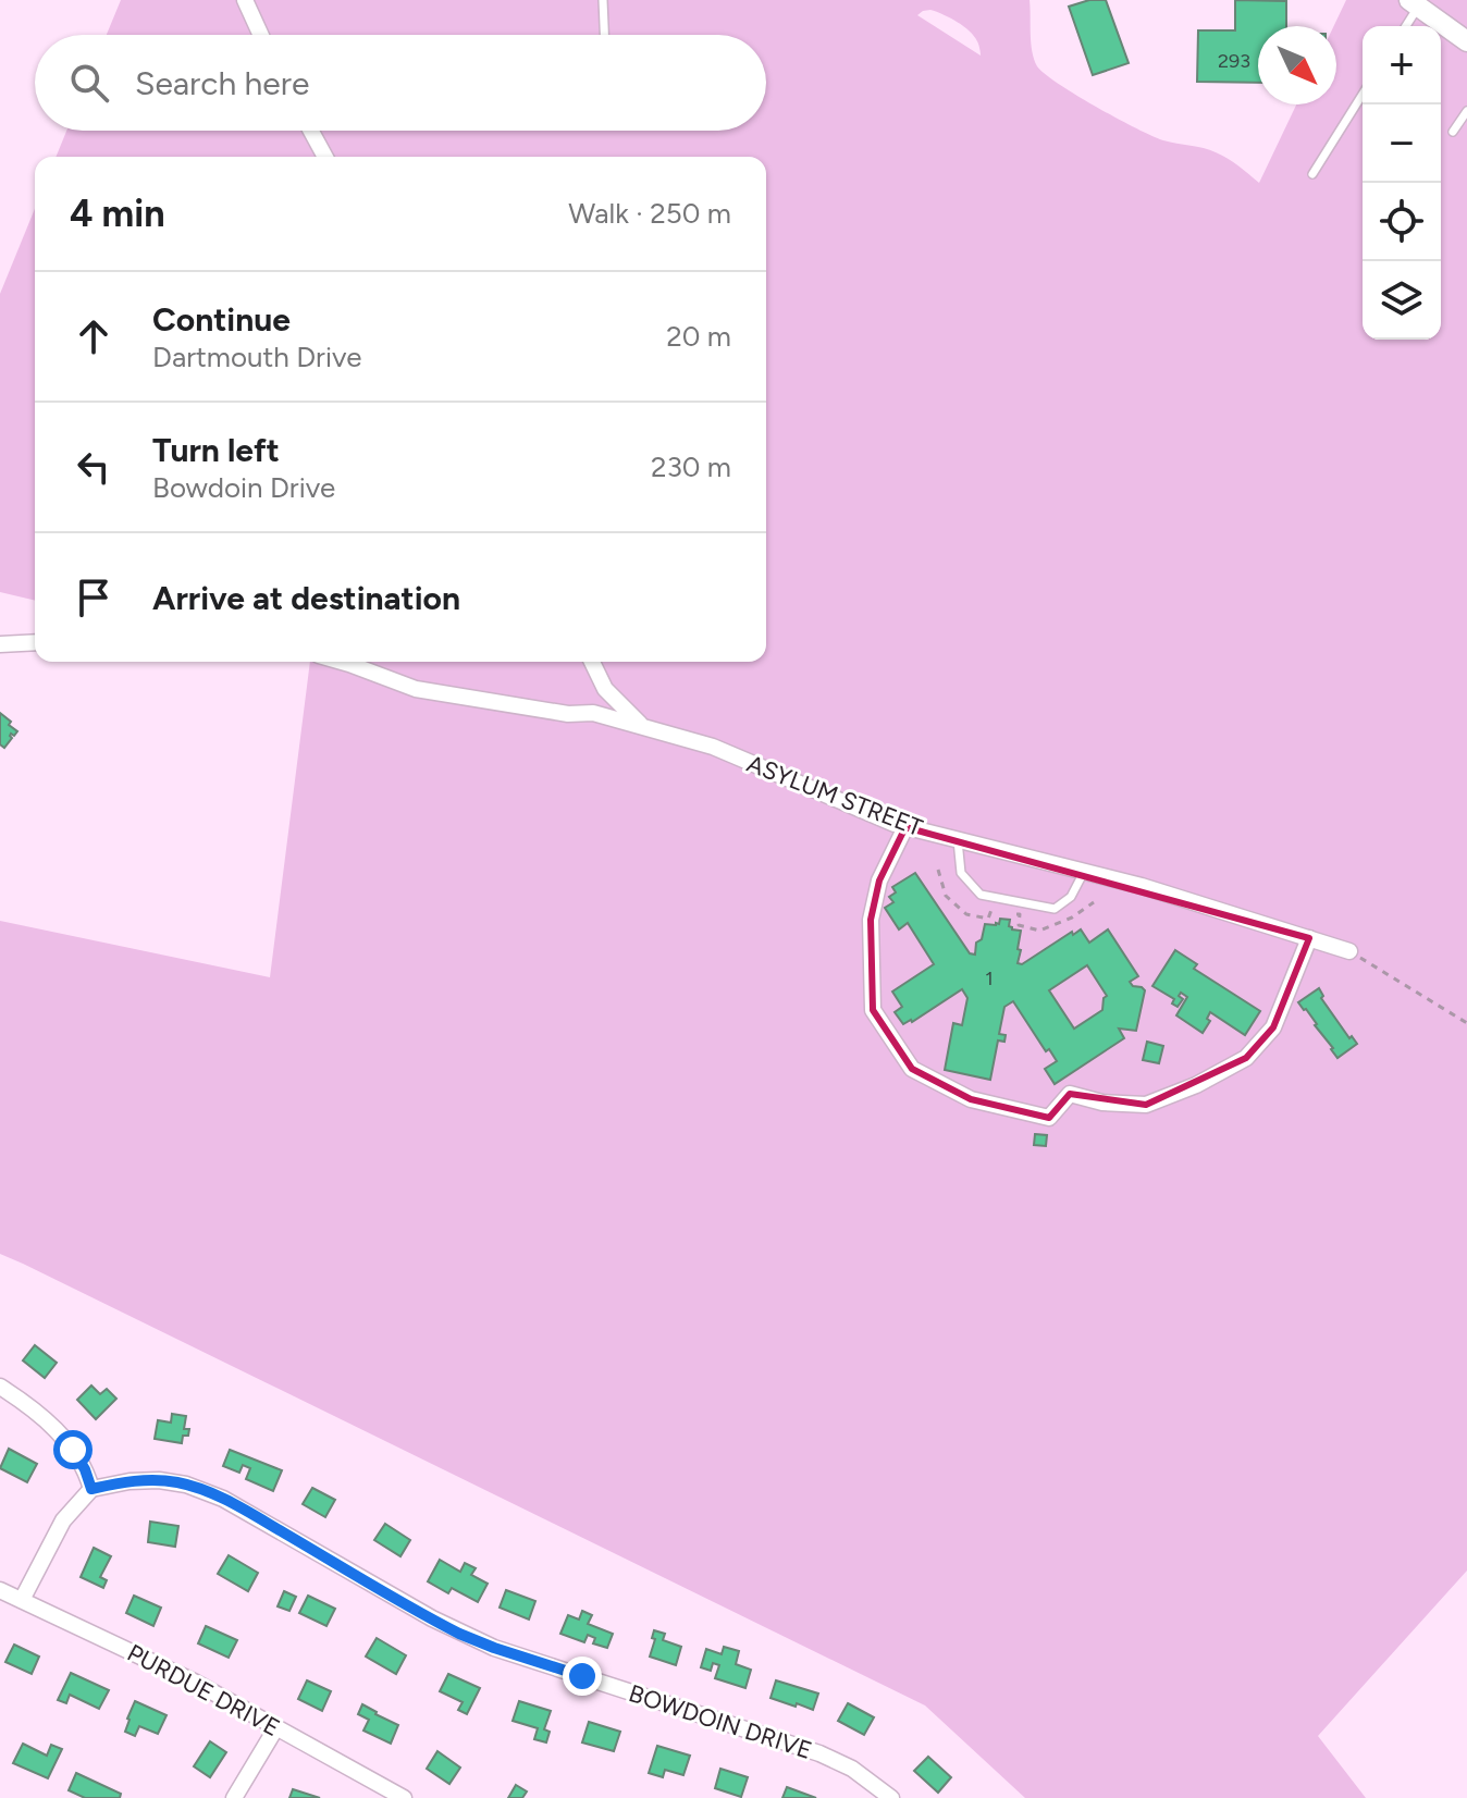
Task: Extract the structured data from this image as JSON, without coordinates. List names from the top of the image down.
{
  "streets": {
    "street": ["ASYLUM STREET", "PURDUE DRIVE", "BOWDOIN DRIVE"]
  },
  "house_numbers": ["293", "1"],
  "north": "bottom right",
  "page": {
    "map_buttons": ["+", "−"],
    "search": "Search here",
    "heading": ["4 min", "Walk · 250 m"],
    "list": [
      ["Continue", "Dartmouth Drive", "20 m"],
      ["Turn left", "Bowdoin Drive", "230 m"],
      "Arrive at destination"
    ]
  }
}
